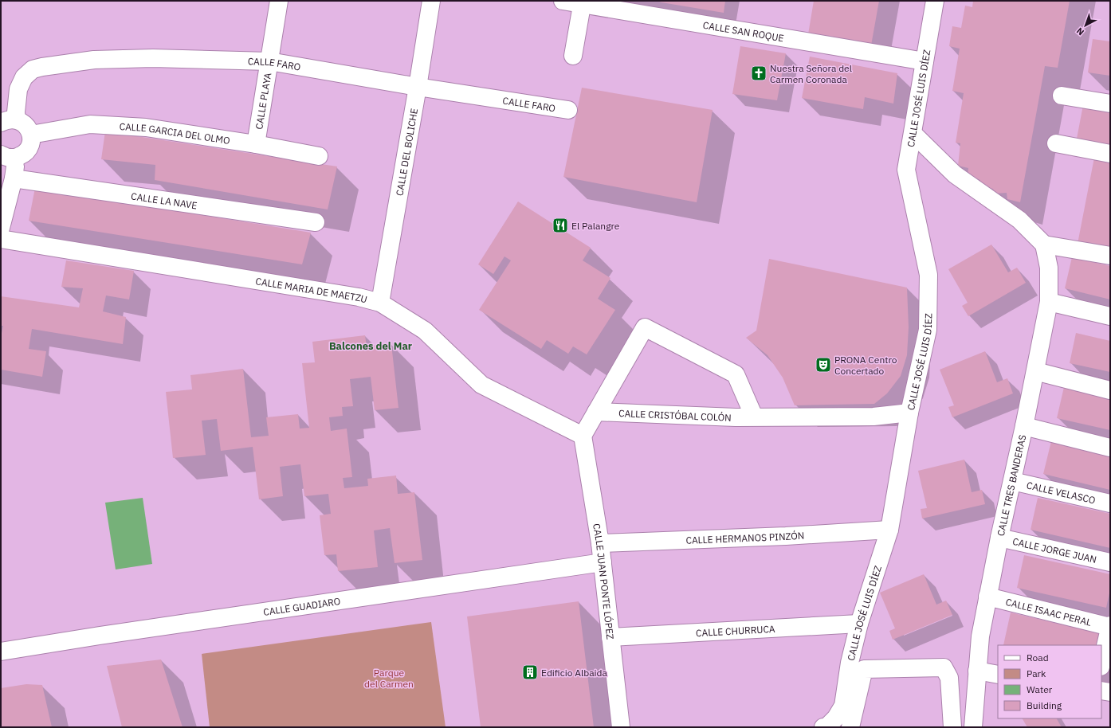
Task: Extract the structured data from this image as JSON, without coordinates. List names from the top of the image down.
{
  "streets": {
    "street": [
      "CALLE SAN ROQUE",
      "CALLE FARO",
      "CALLE JOSÉ LUIS DÍEZ",
      "CALLE PLAYA",
      "CALLE GARCIA DEL OLMO",
      "CALLE DEL BOLICHE",
      "CALLE LA NAVE",
      "CALLE MARIA DE MAETZU",
      "CALLE CRISTÓBAL COLÓN",
      "CALLE TRES BANDERAS",
      "CALLE VELASCO",
      "CALLE HERMANOS PINZÓN",
      "CALLE JORGE JUAN",
      "CALLE JUAN PONTE LÓPEZ",
      "CALLE GUADIARO",
      "CALLE ISAAC PERAL",
      "CALLE CHURRUCA"
    ]
  },
  "crossings": [
    ["CALLE SAN ROQUE", "CALLE JOSÉ LUIS DÍEZ"],
    ["CALLE FARO", "CALLE PLAYA"],
    ["CALLE FARO", "CALLE DEL BOLICHE"],
    ["CALLE JOSÉ LUIS DÍEZ", "CALLE CRISTÓBAL COLÓN"],
    ["CALLE JOSÉ LUIS DÍEZ", "CALLE HERMANOS PINZÓN"],
    ["CALLE JOSÉ LUIS DÍEZ", "CALLE CHURRUCA"],
    ["CALLE PLAYA", "CALLE GARCIA DEL OLMO"],
    ["CALLE DEL BOLICHE", "CALLE MARIA DE MAETZU"],
    ["CALLE MARIA DE MAETZU", "CALLE JUAN PONTE LÓPEZ"],
    ["CALLE TRES BANDERAS", "CALLE VELASCO"],
    ["CALLE TRES BANDERAS", "CALLE JORGE JUAN"],
    ["CALLE TRES BANDERAS", "CALLE ISAAC PERAL"],
    ["CALLE HERMANOS PINZÓN", "CALLE JUAN PONTE LÓPEZ"],
    ["CALLE JUAN PONTE LÓPEZ", "CALLE GUADIARO"],
    ["CALLE JUAN PONTE LÓPEZ", "CALLE CHURRUCA"]
  ],
  "districts": ["Balcones del Mar"],
  "parks": ["Parque del Carmen"],
  "places": {
    "church": ["Nuestra Señora del Carmen Coronada"],
    "restaurant": ["El Palangre"],
    "theatre": ["PRONA Centro Concertado"],
    "building": ["Edificio Albaida"]
  },
  "legend": [
    "Road",
    "Park",
    "Water",
    "Building"
  ],
  "north": "bottom left"
}
